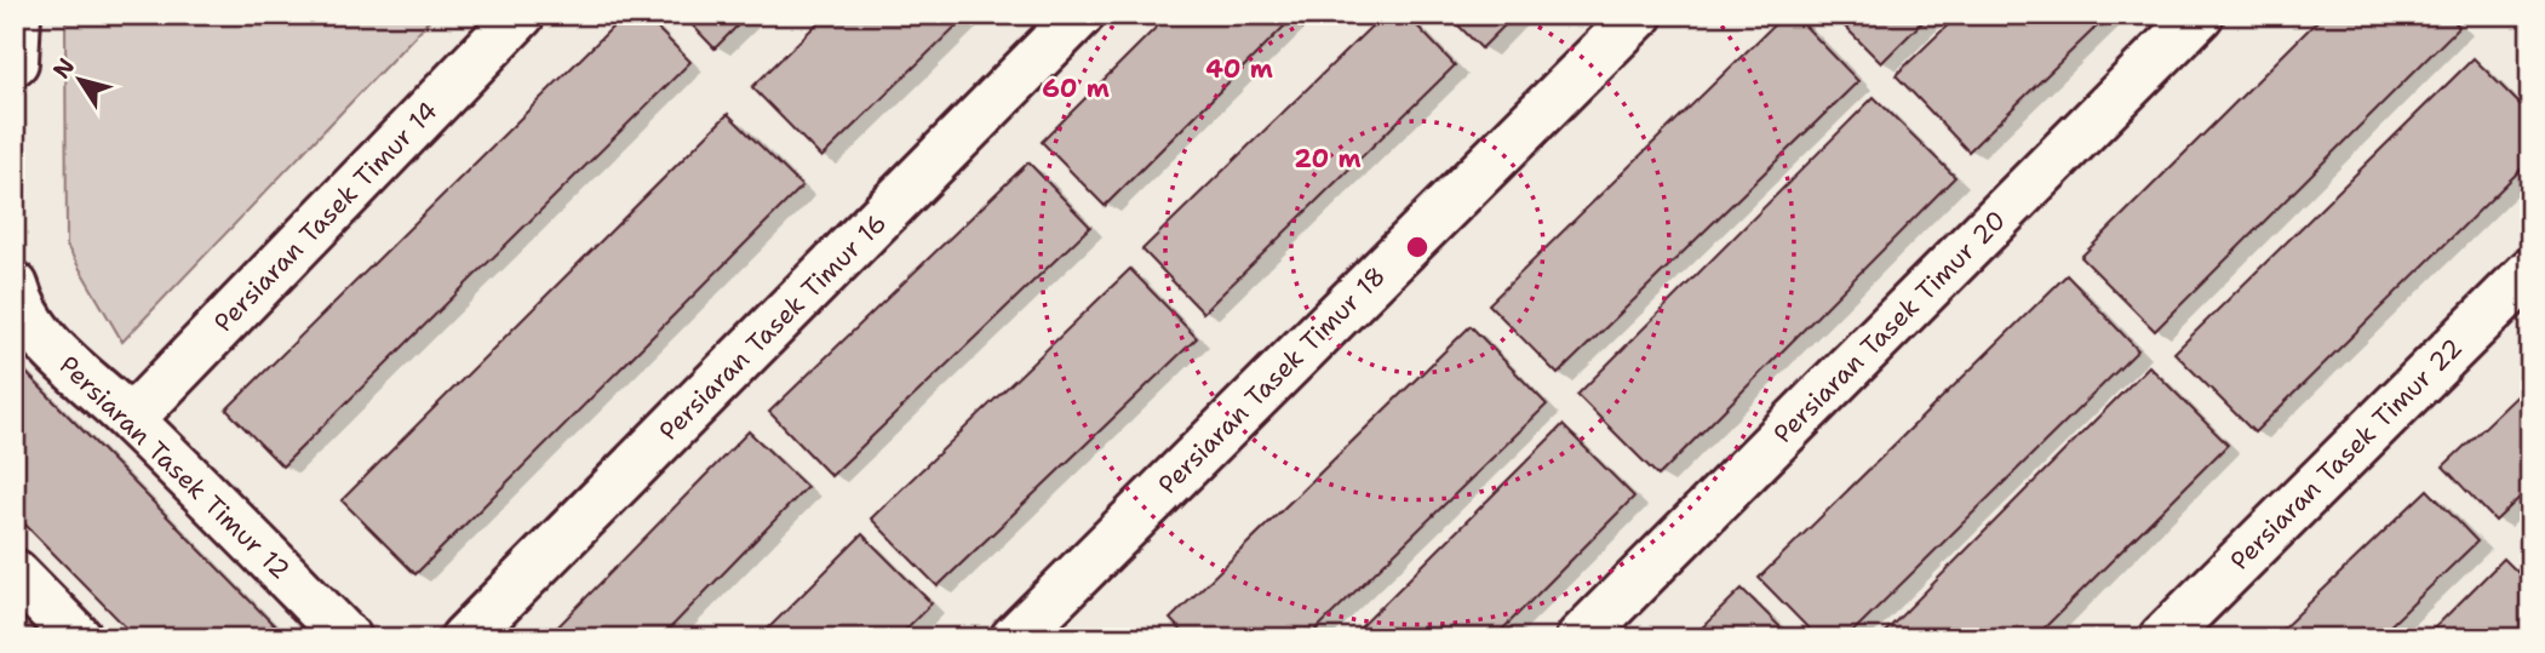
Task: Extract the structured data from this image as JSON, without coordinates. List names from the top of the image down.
{
  "streets": {
    "street": [
      "Persiaran Tasek Timur 14",
      "Persiaran Tasek Timur 16",
      "Persiaran Tasek Timur 20",
      "Persiaran Tasek Timur 18",
      "Persiaran Tasek Timur 22",
      "Persiaran Tasek Timur 12"
    ]
  },
  "crossings": [
    ["Persiaran Tasek Timur 14", "Persiaran Tasek Timur 12"]
  ],
  "north": "top left",
  "rings": ["40 m", "60 m", "20 m"]
}
